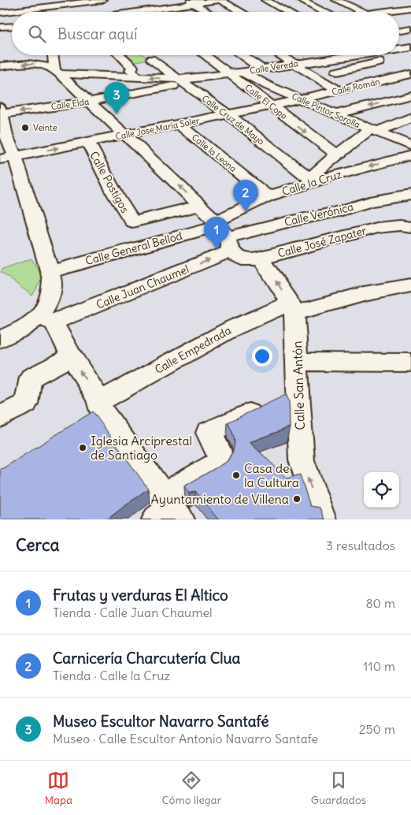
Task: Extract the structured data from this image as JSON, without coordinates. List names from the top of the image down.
{
  "streets": {
    "street": [
      "Calle Vereda",
      "Calle Román",
      "Calle El Copo",
      "Calle Elda",
      "Calle Pintor Sorolla",
      "Calle Cruz de Mayo",
      "Calle Jose María Soler",
      "Calle la Leona",
      "Calle Postigos",
      "Calle la Cruz",
      "Calle Verónica",
      "Calle José Zapater",
      "Calle General Bellod",
      "Calle Juan Chaumel",
      "Calle Empedrada",
      "Calle San Antón"
    ]
  },
  "crossings": [
    ["Calle Vereda", "Calle El Copo"],
    ["Calle Vereda", "Calle Elda"],
    ["Calle Vereda", "Calle Pintor Sorolla"],
    ["Calle Vereda", "Calle Cruz de Mayo"],
    ["Calle Román", "Calle Pintor Sorolla"],
    ["Calle Román", "Calle Jose María Soler"],
    ["Calle El Copo", "Calle Jose María Soler"],
    ["Calle Elda", "Calle Cruz de Mayo"],
    ["Calle Pintor Sorolla", "Calle Jose María Soler"],
    ["Calle Cruz de Mayo", "Calle Jose María Soler"],
    ["Calle Cruz de Mayo", "Calle la Cruz"],
    ["Calle Jose María Soler", "Calle la Leona"],
    ["Calle Jose María Soler", "Calle Postigos"],
    ["Calle la Leona", "Calle la Cruz"],
    ["Calle la Cruz", "Calle Verónica"],
    ["Calle la Cruz", "Calle José Zapater"],
    ["Calle la Cruz", "Calle General Bellod"],
    ["Calle la Cruz", "Calle Juan Chaumel"],
    ["Calle Verónica", "Calle José Zapater"],
    ["Calle Verónica", "Calle General Bellod"],
    ["Calle Verónica", "Calle Juan Chaumel"],
    ["Calle José Zapater", "Calle General Bellod"],
    ["Calle José Zapater", "Calle Juan Chaumel"],
    ["Calle José Zapater", "Calle San Antón"],
    ["Calle General Bellod", "Calle Juan Chaumel"],
    ["Calle Empedrada", "Calle San Antón"]
  ],
  "one_way": ["Calle Juan Chaumel", "Calle San Antón"],
  "places": [
    "Veinte",
    "Iglesia Arciprestal de Santiago",
    "Casa de la Cultura",
    "Ayuntamiento de Villena"
  ],
  "page": {
    "search": "Buscar aquí",
    "pins": ["3", "2", "1"],
    "heading": ["Cerca", "3 resultados"],
    "list": [
      {
        "mark": "1",
        "name": "Frutas y verduras El Altico",
        "note": "Tienda · Calle Juan Chaumel",
        "value": "80 m"
      },
      {
        "mark": "2",
        "name": "Carnicería Charcutería Clua",
        "note": "Tienda · Calle la Cruz",
        "value": "110 m"
      },
      {
        "mark": "3",
        "name": "Museo Escultor Navarro Santafé",
        "note": "Museo · Calle Escultor Antonio Navarro Santafe",
        "value": "250 m"
      }
    ],
    "nav": ["Mapa", "Cómo llegar", "Guardados"]
  }
}
